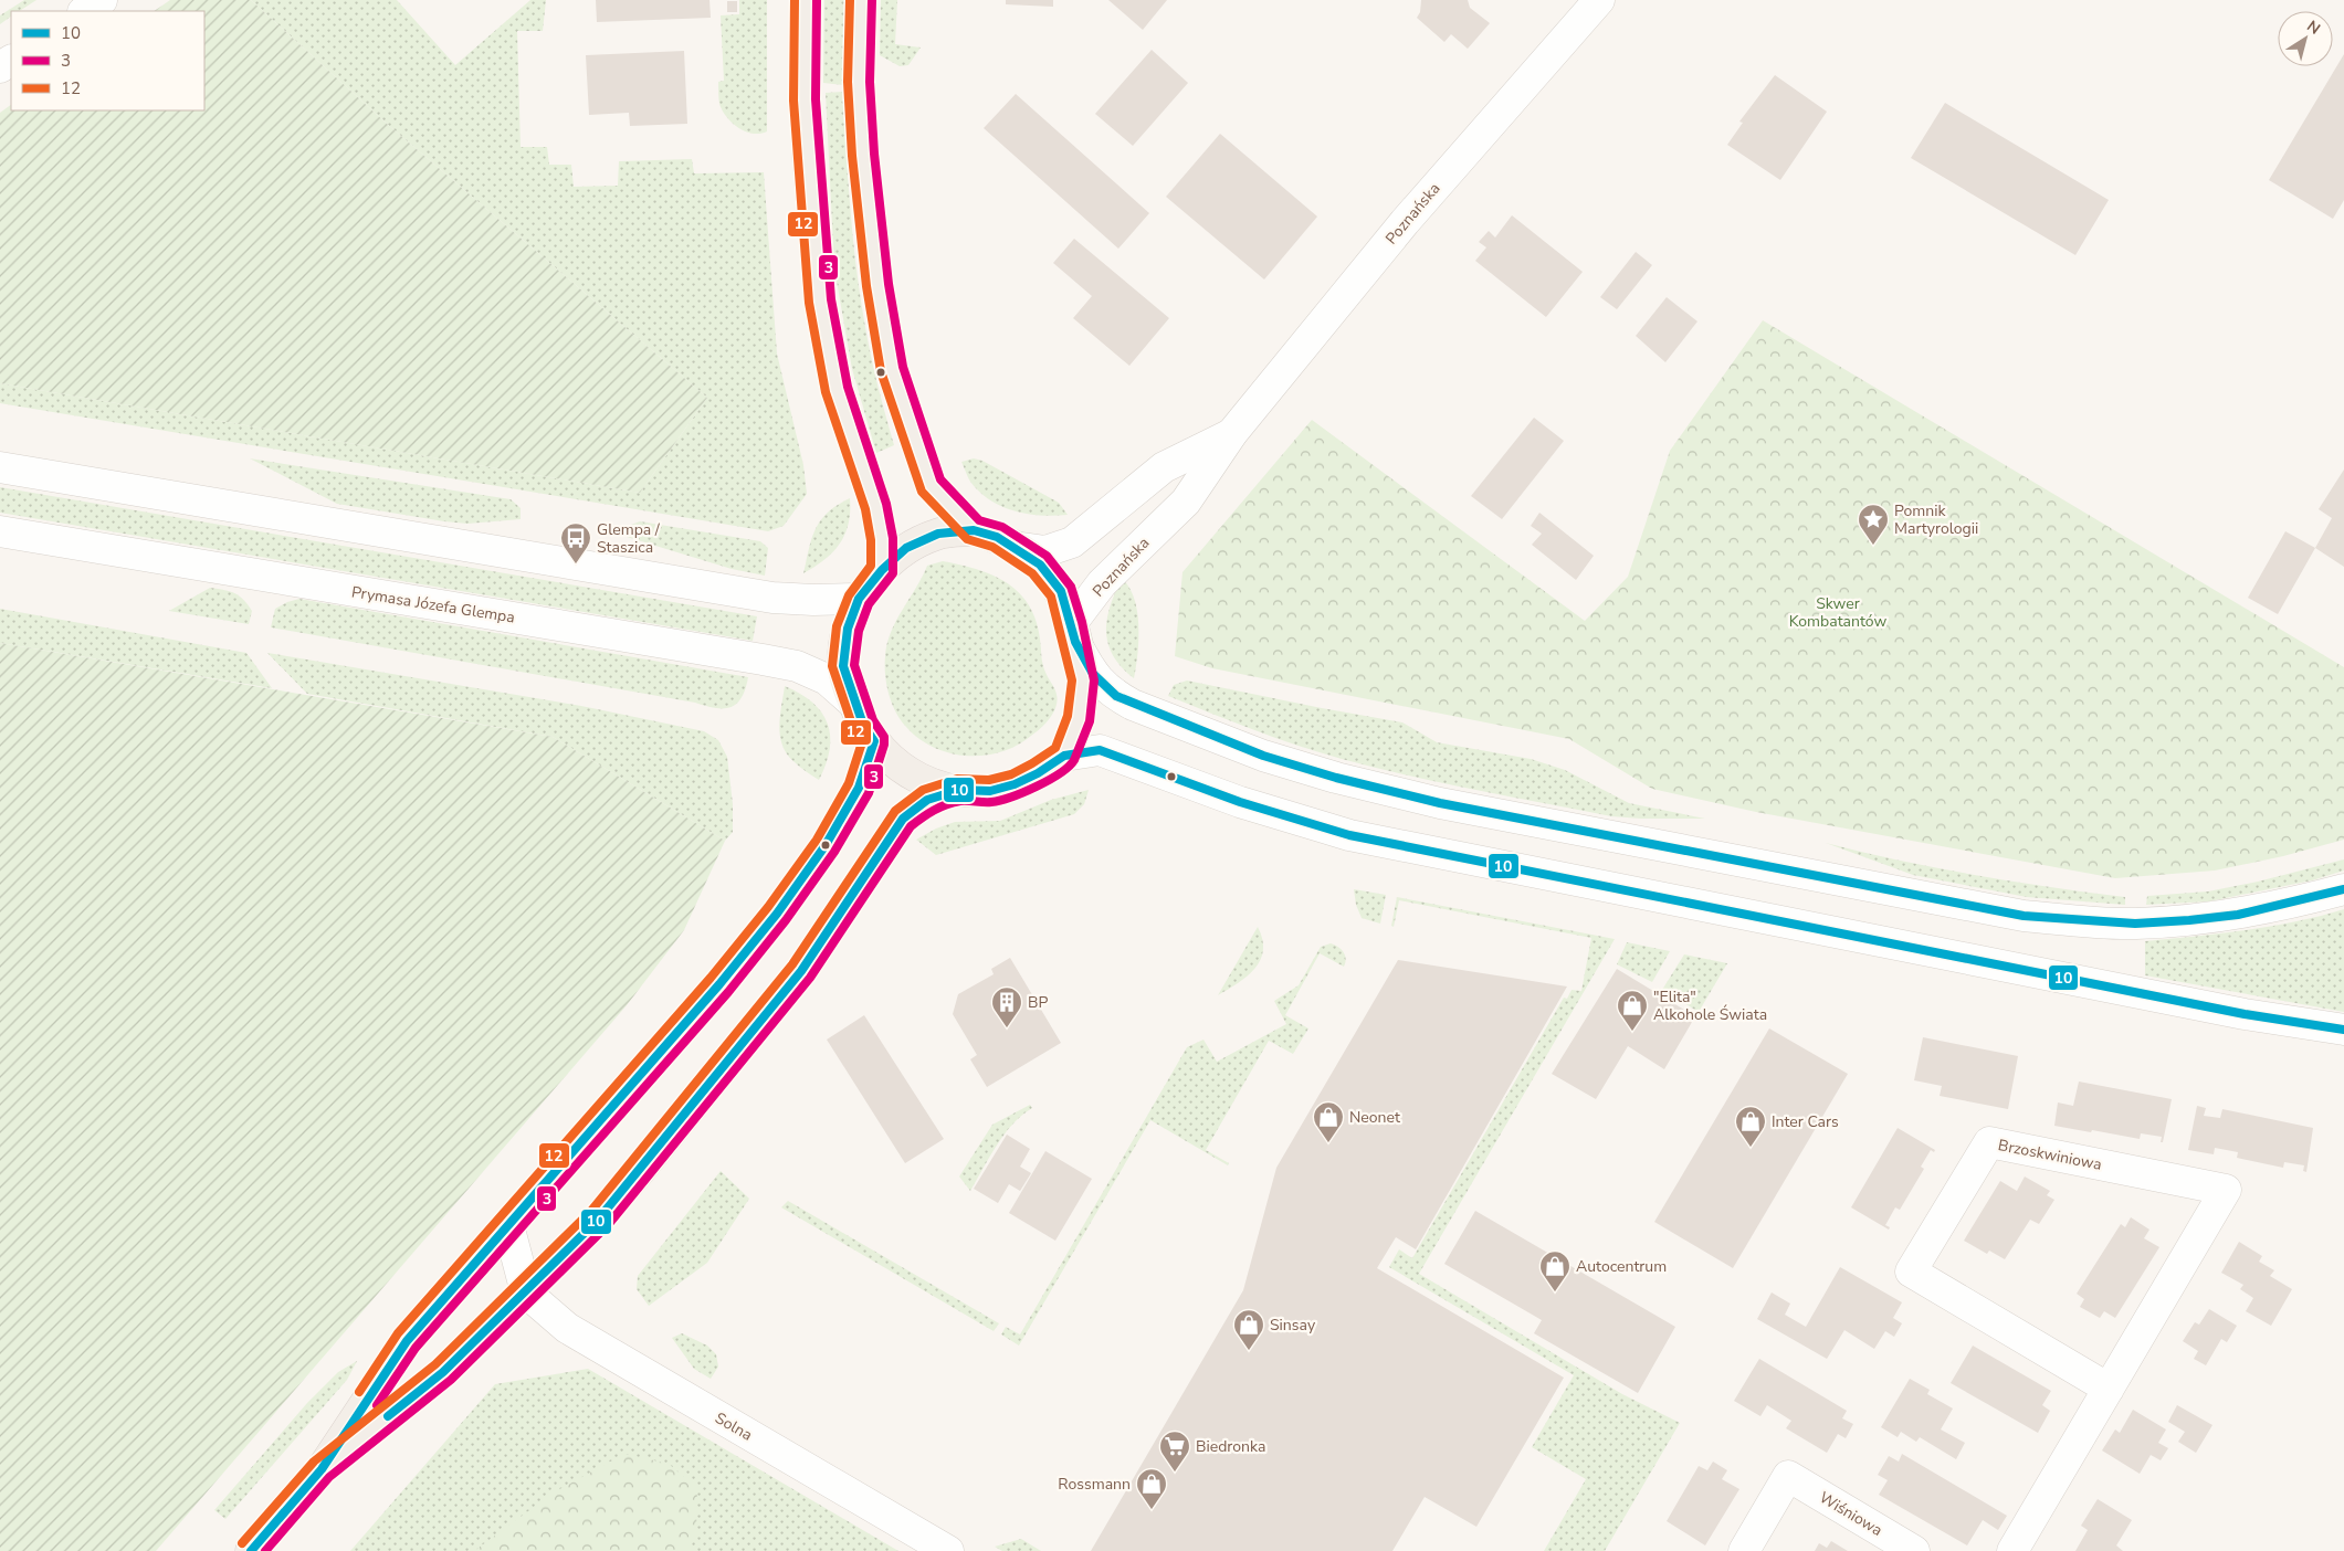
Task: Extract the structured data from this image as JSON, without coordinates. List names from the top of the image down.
{
  "streets": {
    "street": [
      "Poznańska",
      "Prymasa Józefa Glempa",
      "Brzoskwiniowa",
      "Solna",
      "Wiśniowa"
    ]
  },
  "parks": ["Skwer Kombatantów"],
  "places": {
    "place": ["Pomnik Martyrologii"],
    "bus stop": ["Glempa / Staszica"],
    "building": ["BP"],
    "shop": [
      "\"Elita\" Alkohole Świata",
      "Neonet",
      "Inter Cars",
      "Autocentrum",
      "Sinsay",
      "Rossmann"
    ],
    "supermarket": ["Biedronka"]
  },
  "lines": ["transit line 3", "transit line 12", "transit line 10"],
  "legend": ["10", "3", "12"],
  "north": "top right"
}
